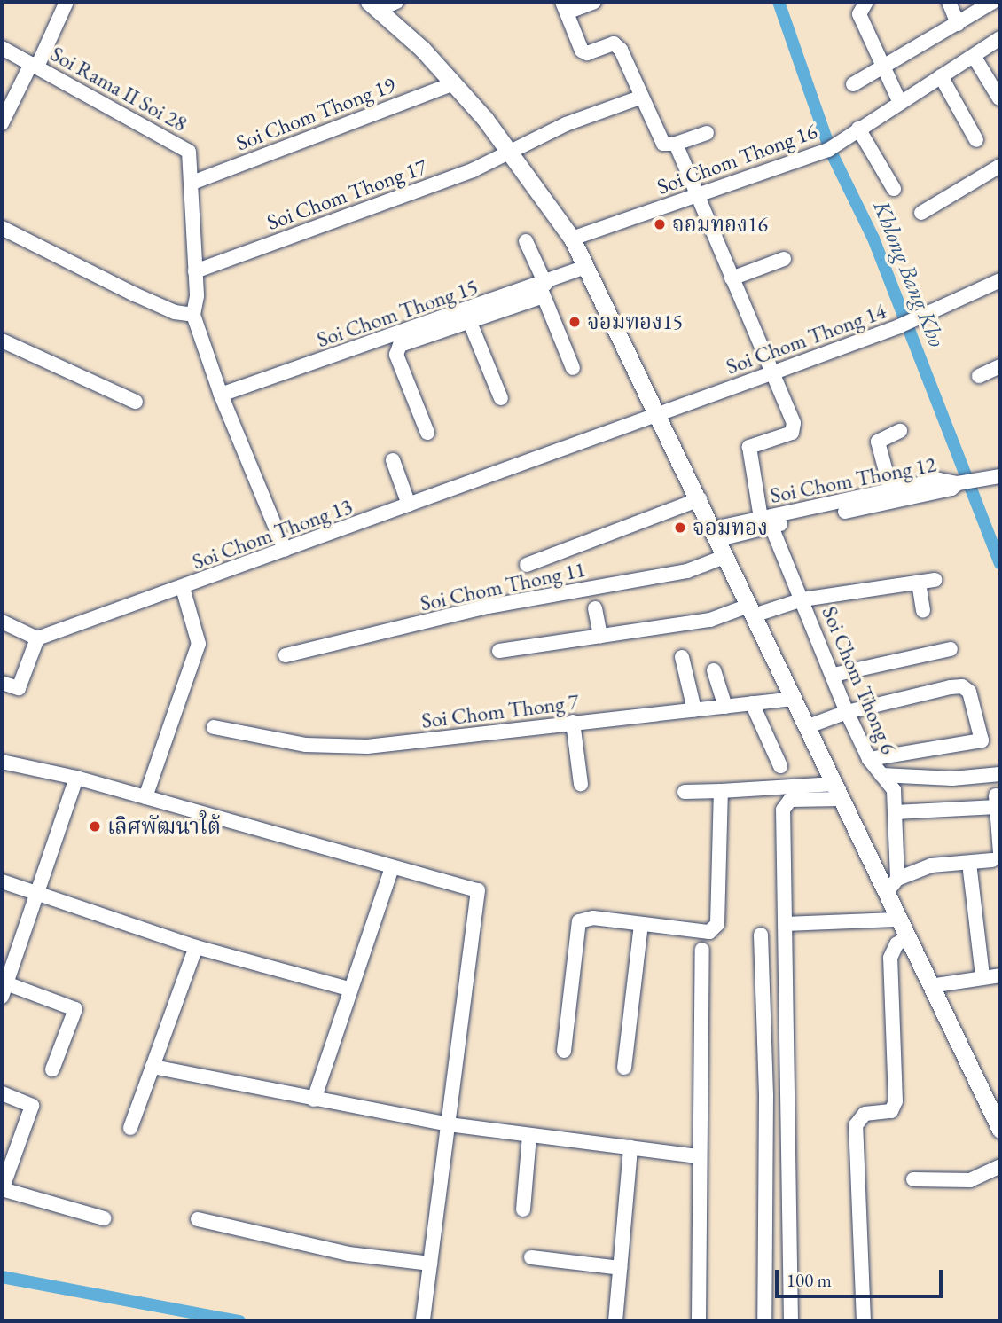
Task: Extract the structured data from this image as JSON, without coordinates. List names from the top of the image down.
{
  "streets": {
    "street": [
      "Soi Rama II Soi 28",
      "Soi Chom Thong 19",
      "Soi Chom Thong 16",
      "Soi Chom Thong 17",
      "Soi Chom Thong 15",
      "Soi Chom Thong 14",
      "Soi Chom Thong 12",
      "Soi Chom Thong 13",
      "Soi Chom Thong 11",
      "Soi Chom Thong 6",
      "Soi Chom Thong 7"
    ]
  },
  "crossings": [
    ["Soi Rama II Soi 28", "Soi Chom Thong 19"],
    ["Soi Rama II Soi 28", "Soi Chom Thong 17"],
    ["Soi Chom Thong 14", "Soi Chom Thong 13"],
    ["Soi Chom Thong 14", "Soi Chom Thong 6"],
    ["Soi Chom Thong 12", "Soi Chom Thong 6"]
  ],
  "water": ["Khlong Bang Kho"],
  "places": [
    "จอมทอง16",
    "จอมทอง15",
    "จอมทอง",
    "เลิศพัฒนาใต้"
  ],
  "scale_bar": "100 m"
}
